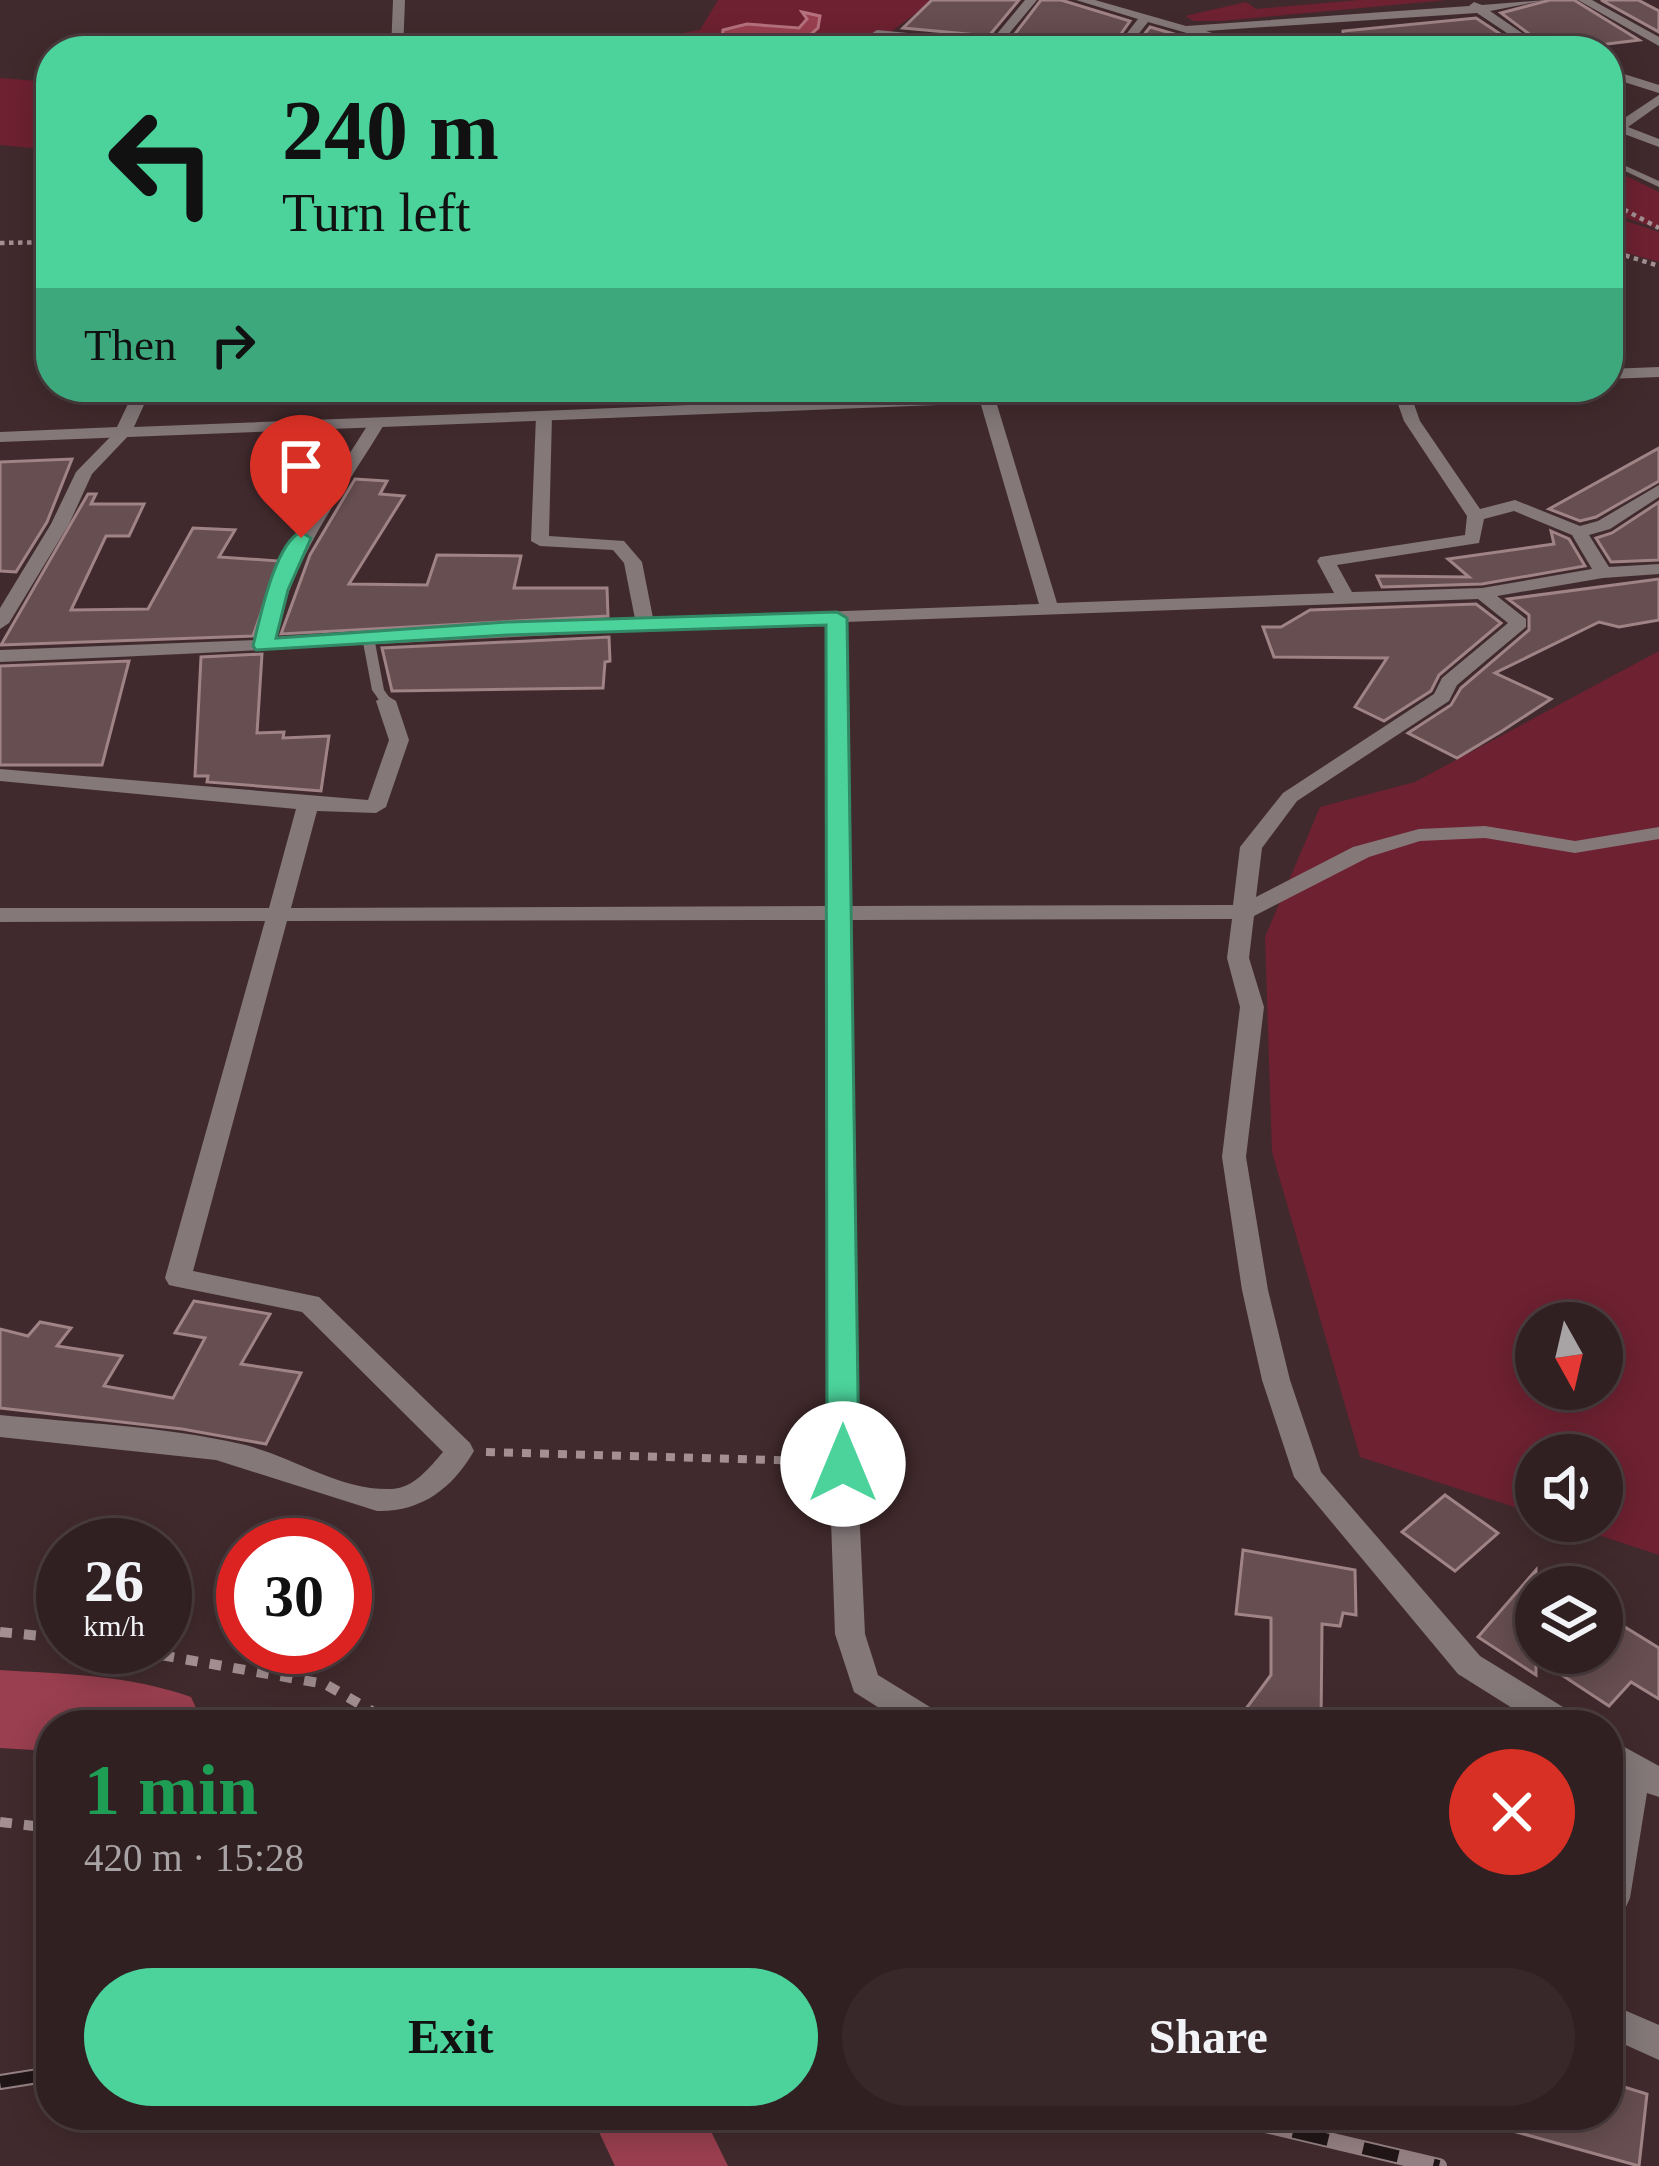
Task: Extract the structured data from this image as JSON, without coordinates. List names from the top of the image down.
{
  "north": "bottom",
  "page": {
    "turn": ["240 m", "Turn left"],
    "then": "Then",
    "speed": "26 km/h",
    "limit": "30",
    "heading": ["1 min", "420 m · 15:28"],
    "buttons": ["Exit", "Share"]
  }
}
